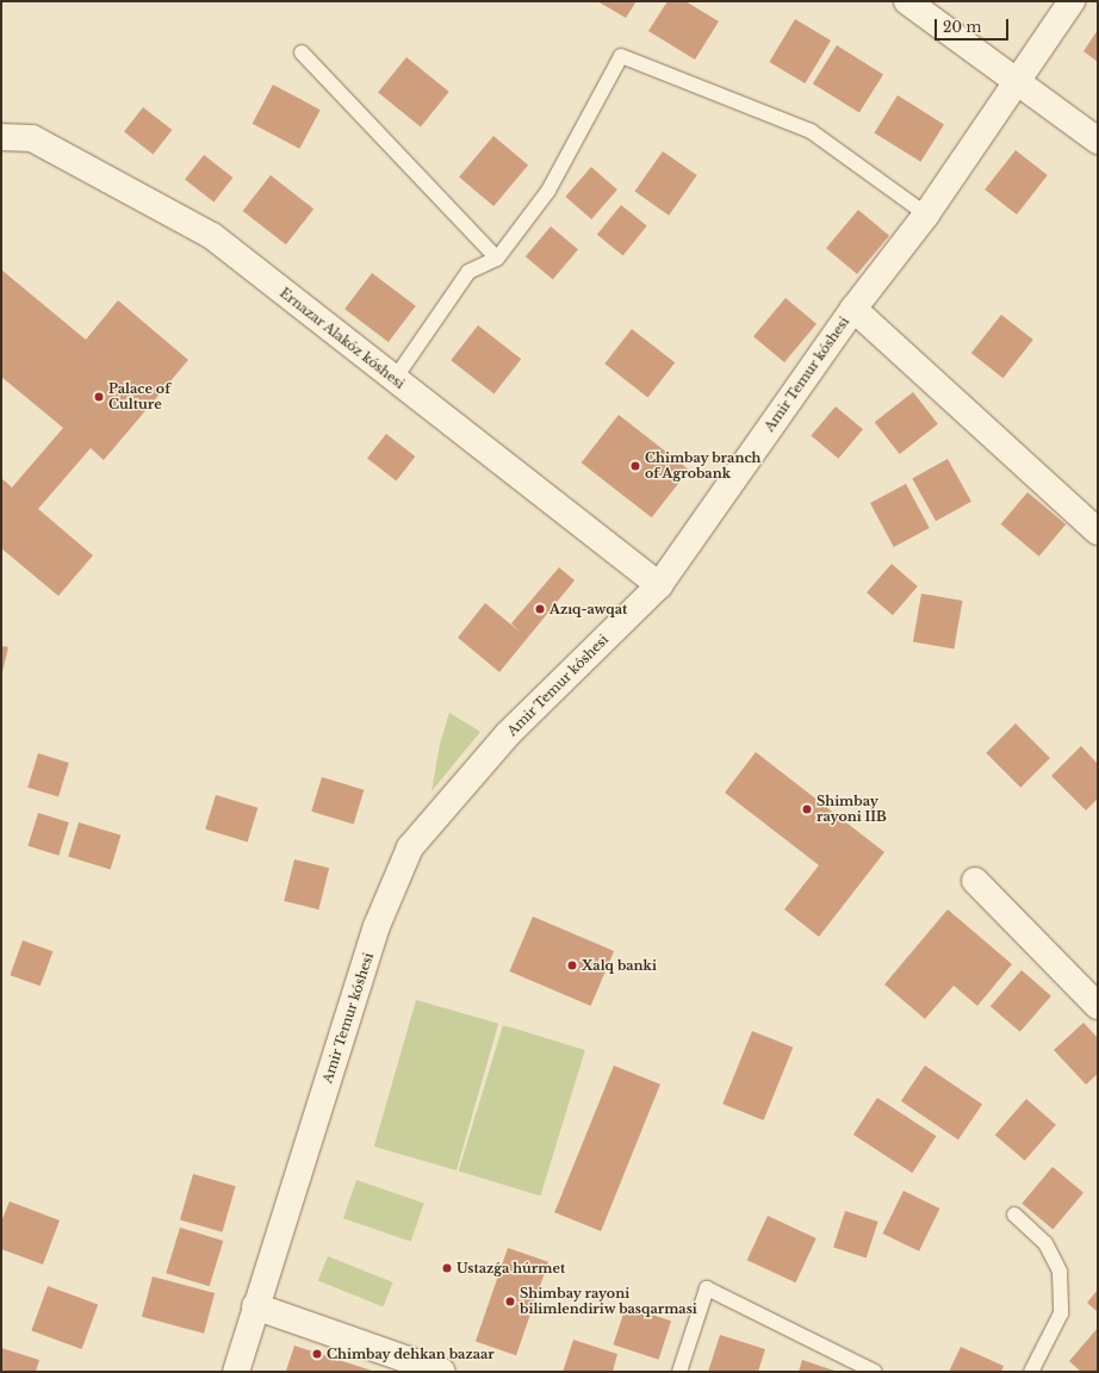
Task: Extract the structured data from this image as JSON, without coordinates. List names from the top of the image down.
{
  "streets": {
    "street": ["Ernazar Alakóz kóshesi", "Amir Temur kóshesi"]
  },
  "crossings": [
    ["Ernazar Alakóz kóshesi", "Amir Temur kóshesi"]
  ],
  "places": [
    "Palace of Culture",
    "Chimbay branch of Agrobank",
    "Azıq-awqat",
    "Shimbay rayoni IIB",
    "Xalq banki",
    "Ustazǵa húrmet",
    "Shimbay rayoni bilimlendiriw basqarmasi",
    "Chimbay dehkan bazaar"
  ],
  "scale_bar": "20 m"
}
